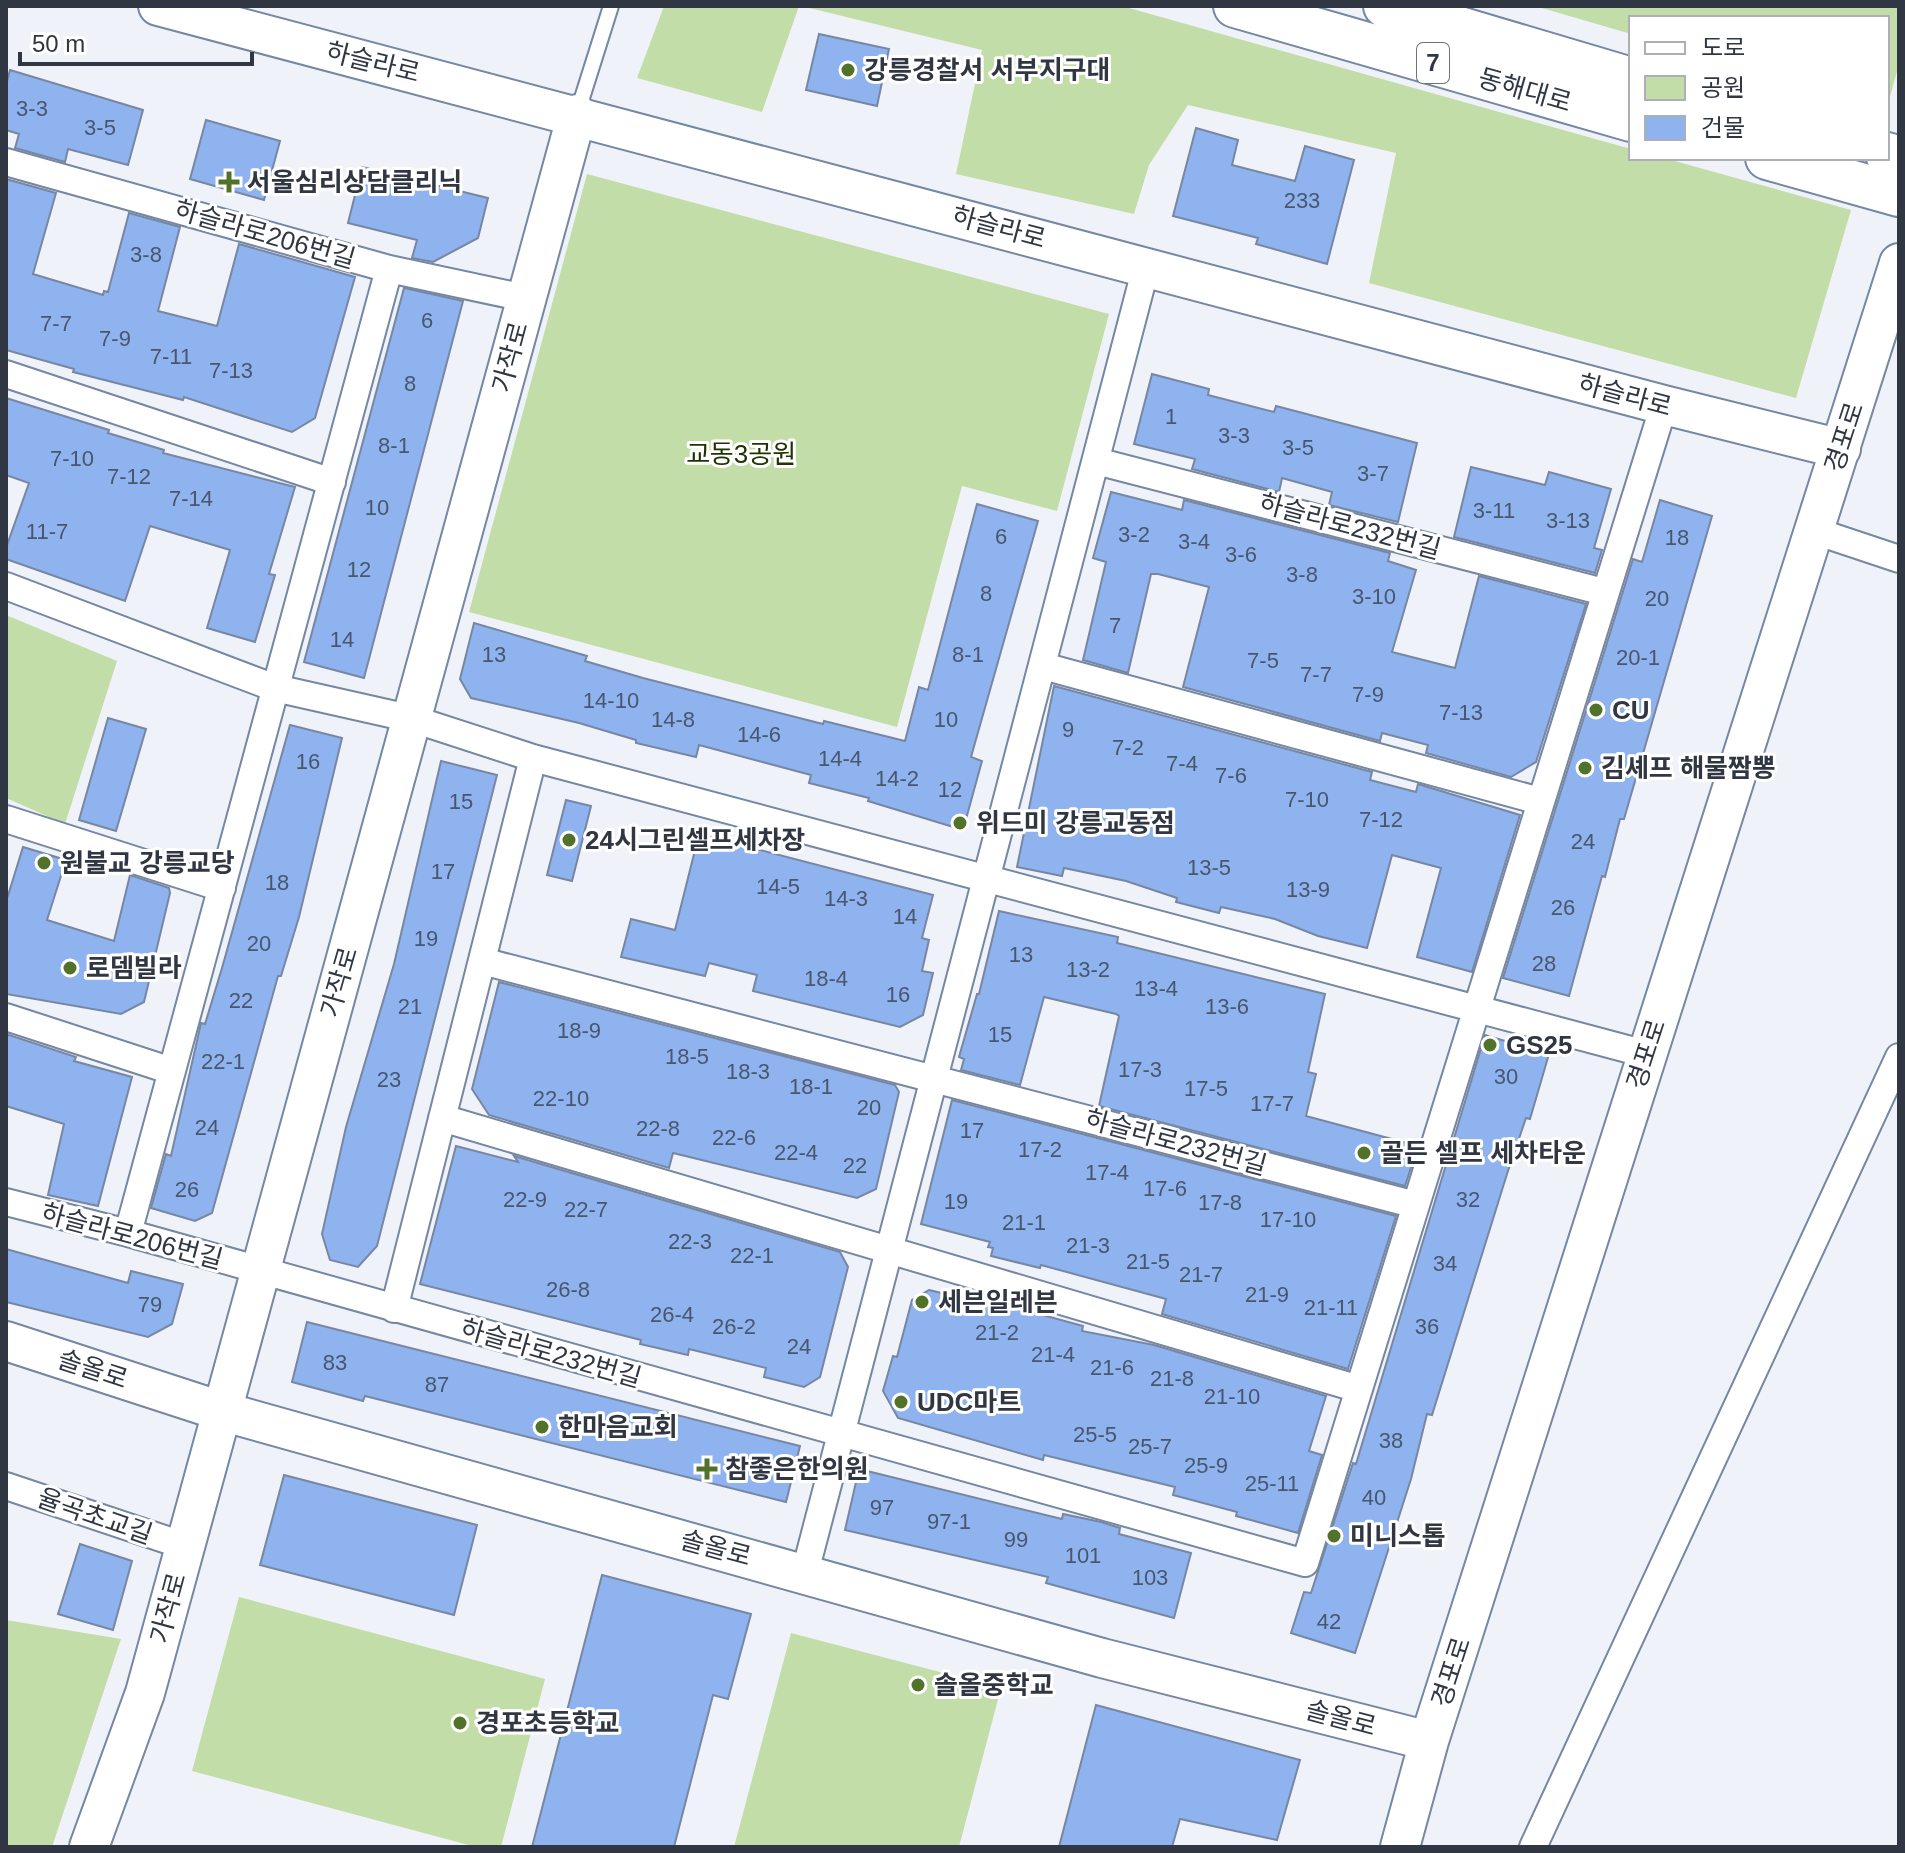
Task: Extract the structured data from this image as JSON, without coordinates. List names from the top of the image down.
{
  "streets": {
    "main road": ["7", "동해대로"],
    "street": [
      "하슬라로",
      "하슬라로206번길",
      "가작로",
      "경포로",
      "하슬라로232번길",
      "솔올로",
      "율곡초교길"
    ]
  },
  "crossings": [
    ["하슬라로", "가작로"],
    ["하슬라로", "경포로"],
    ["하슬라로206번길", "가작로"],
    ["하슬라로206번길", "하슬라로232번길"],
    ["가작로", "하슬라로232번길"],
    ["가작로", "솔올로"],
    ["가작로", "율곡초교길"],
    ["경포로", "솔올로"]
  ],
  "parks": ["교동3공원"],
  "places": {
    "other": [
      "강릉경찰서 서부지구대",
      "CU",
      "김셰프 해물짬뽕",
      "위드미 강릉교동점",
      "24시그린셀프세차장",
      "원불교 강릉교당",
      "로뎀빌라",
      "GS25",
      "골든 셀프 세차타운",
      "세븐일레븐",
      "UDC마트",
      "한마음교회",
      "미니스톱",
      "솔올중학교",
      "경포초등학교"
    ],
    "health": ["서울심리상담클리닉", "참좋은한의원"]
  },
  "house_numbers": [
    "3-3",
    "3-5",
    "233",
    "3-8",
    "6",
    "7-7",
    "7-9",
    "7-11",
    "7-13",
    "8",
    "1",
    "3-3",
    "8-1",
    "3-5",
    "7-10",
    "3-7",
    "7-12",
    "7-14",
    "10",
    "3-11",
    "3-13",
    "11-7",
    "3-2",
    "6",
    "18",
    "3-4",
    "3-6",
    "12",
    "3-8",
    "8",
    "3-10",
    "20",
    "7",
    "14",
    "13",
    "8-1",
    "20-1",
    "7-5",
    "7-7",
    "7-9",
    "14-10",
    "7-13",
    "14-8",
    "10",
    "9",
    "14-6",
    "7-2",
    "14-4",
    "16",
    "7-4",
    "7-6",
    "14-2",
    "12",
    "7-10",
    "15",
    "7-12",
    "24",
    "13-5",
    "17",
    "18",
    "14-5",
    "13-9",
    "14-3",
    "26",
    "14",
    "19",
    "20",
    "13",
    "28",
    "13-2",
    "18-4",
    "13-4",
    "16",
    "22",
    "21",
    "13-6",
    "18-9",
    "15",
    "18-5",
    "22-1",
    "17-3",
    "18-3",
    "30",
    "23",
    "18-1",
    "17-5",
    "22-10",
    "17-7",
    "20",
    "24",
    "22-8",
    "17",
    "22-6",
    "17-2",
    "22-4",
    "22",
    "17-4",
    "17-6",
    "26",
    "22-9",
    "32",
    "19",
    "17-8",
    "22-7",
    "17-10",
    "21-1",
    "22-3",
    "21-3",
    "22-1",
    "21-5",
    "34",
    "21-7",
    "26-8",
    "21-9",
    "79",
    "21-11",
    "26-4",
    "26-2",
    "36",
    "21-2",
    "24",
    "21-4",
    "83",
    "21-6",
    "21-8",
    "87",
    "21-10",
    "25-5",
    "38",
    "25-7",
    "25-9",
    "25-11",
    "40",
    "97",
    "97-1",
    "99",
    "101",
    "103",
    "42"
  ],
  "legend": ["도로", "공원", "건물"],
  "scale_bar": "50 m"
}
